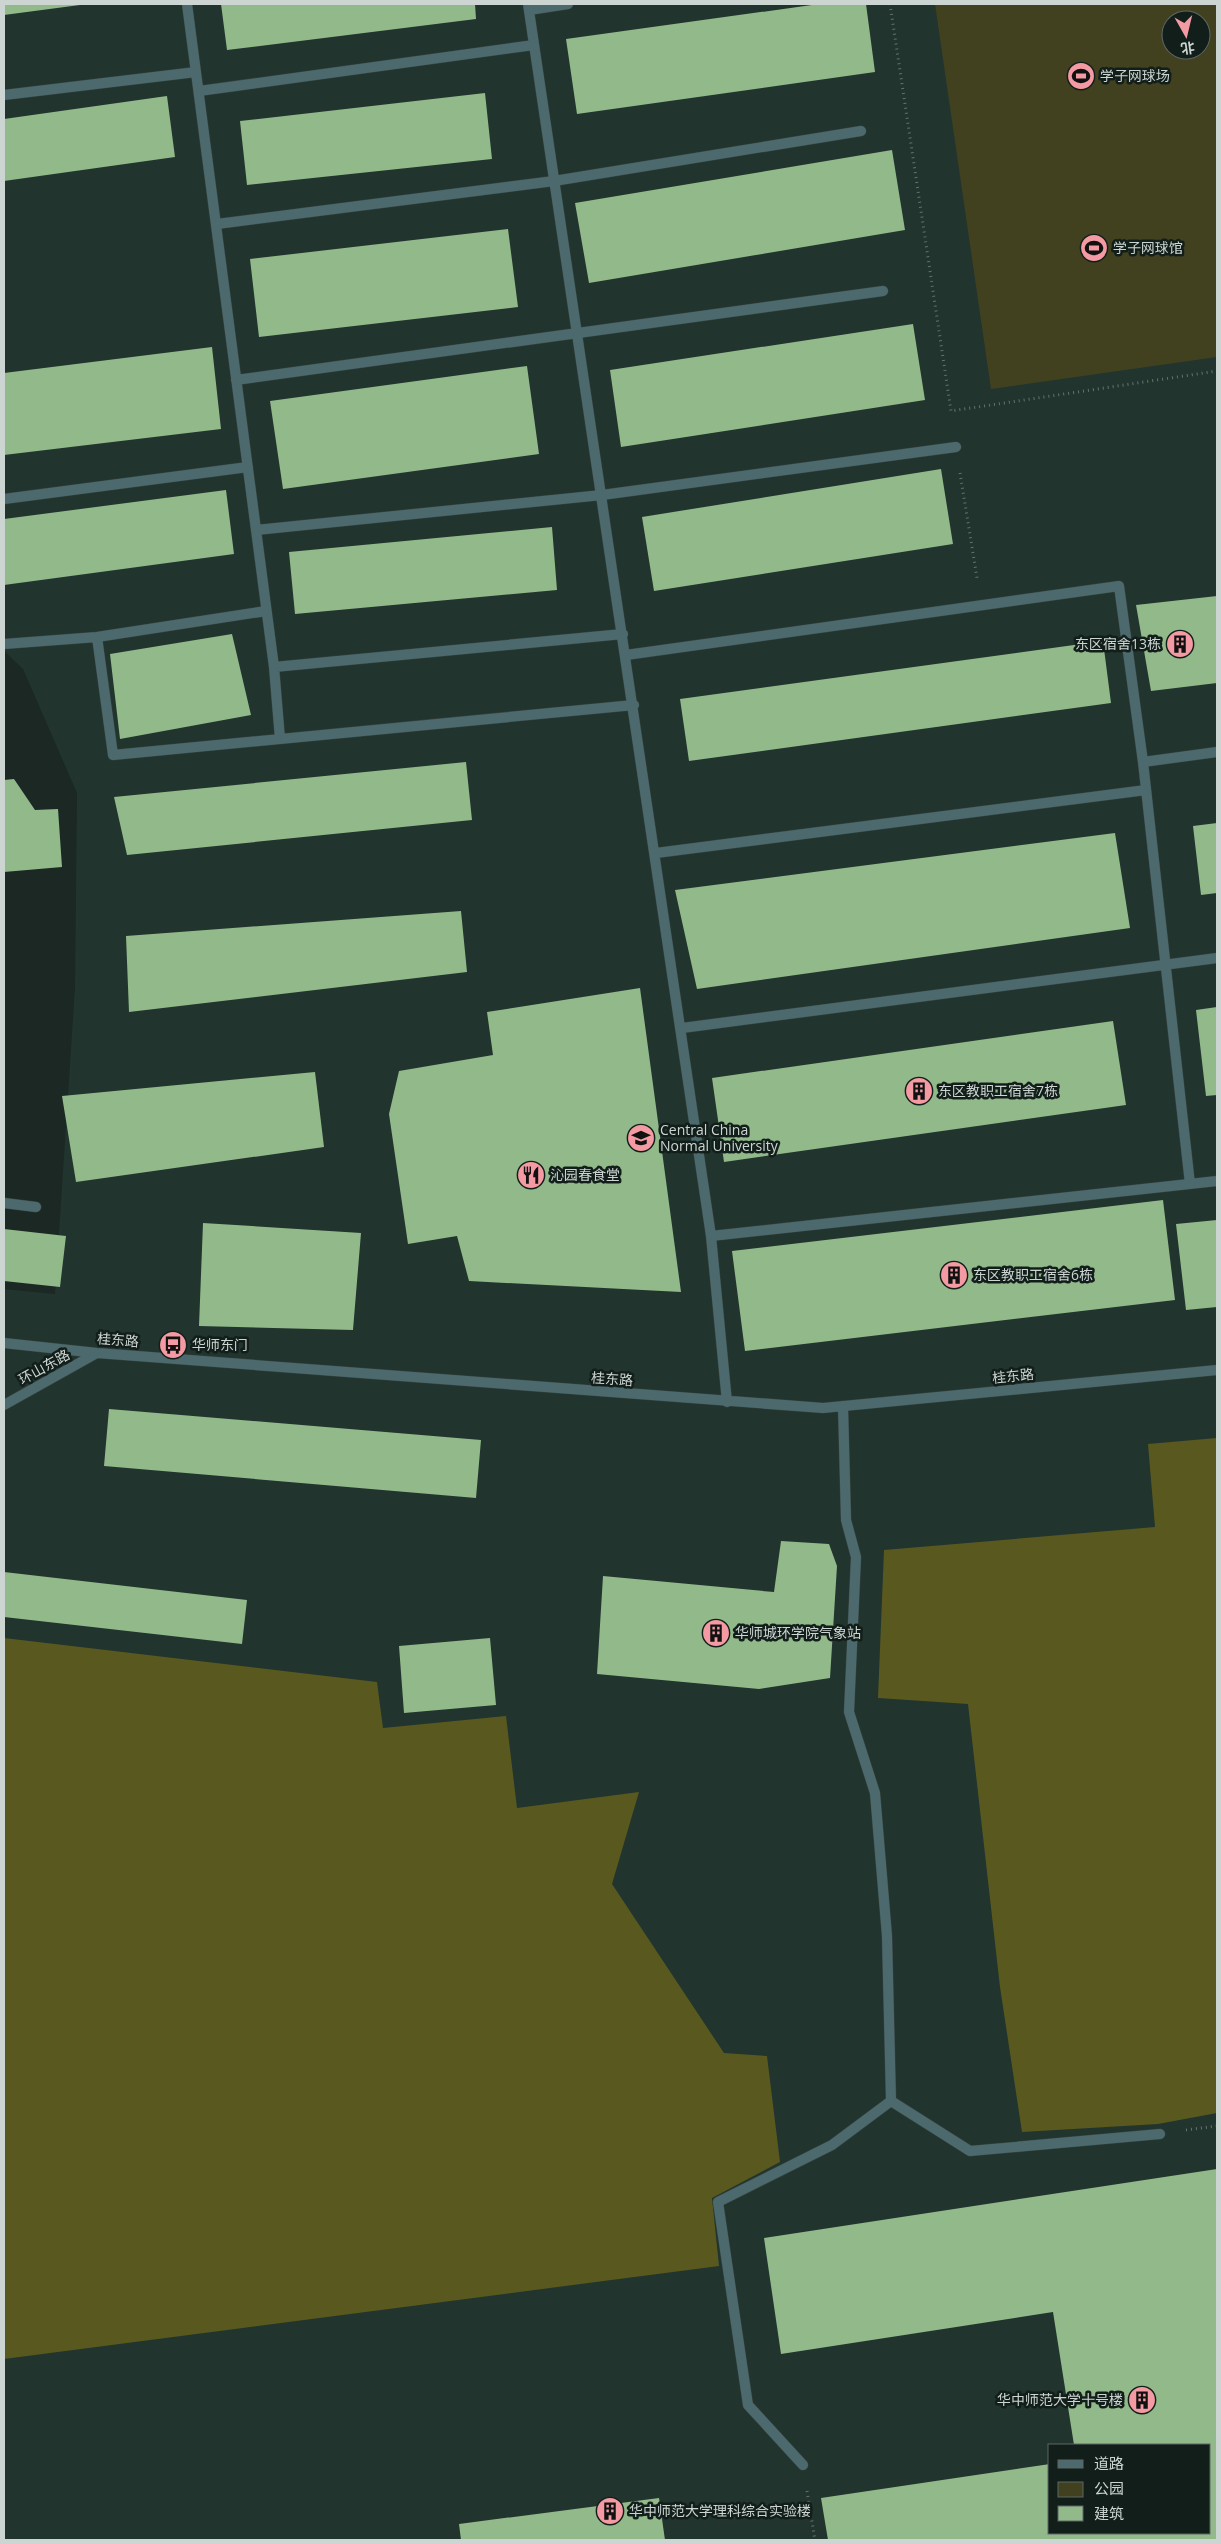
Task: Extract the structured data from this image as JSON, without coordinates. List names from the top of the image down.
{
  "streets": {
    "street": ["桂东路", "环山东路"]
  },
  "crossings": [
    ["桂东路", "环山东路"]
  ],
  "places": {
    "sports": ["学子网球场", "学子网球馆"],
    "building": [
      "东区宿舍13栋",
      "东区教职工宿舍7栋",
      "东区教职工宿舍6栋",
      "华师城环学院气象站",
      "华中师范大学十号楼",
      "华中师范大学理科综合实验楼"
    ],
    "school or university": ["Central China Normal University"],
    "restaurant": ["沁园春食堂"],
    "bus stop": ["华师东门"]
  },
  "legend": ["道路", "公园", "建筑"],
  "north": "bottom"
}
